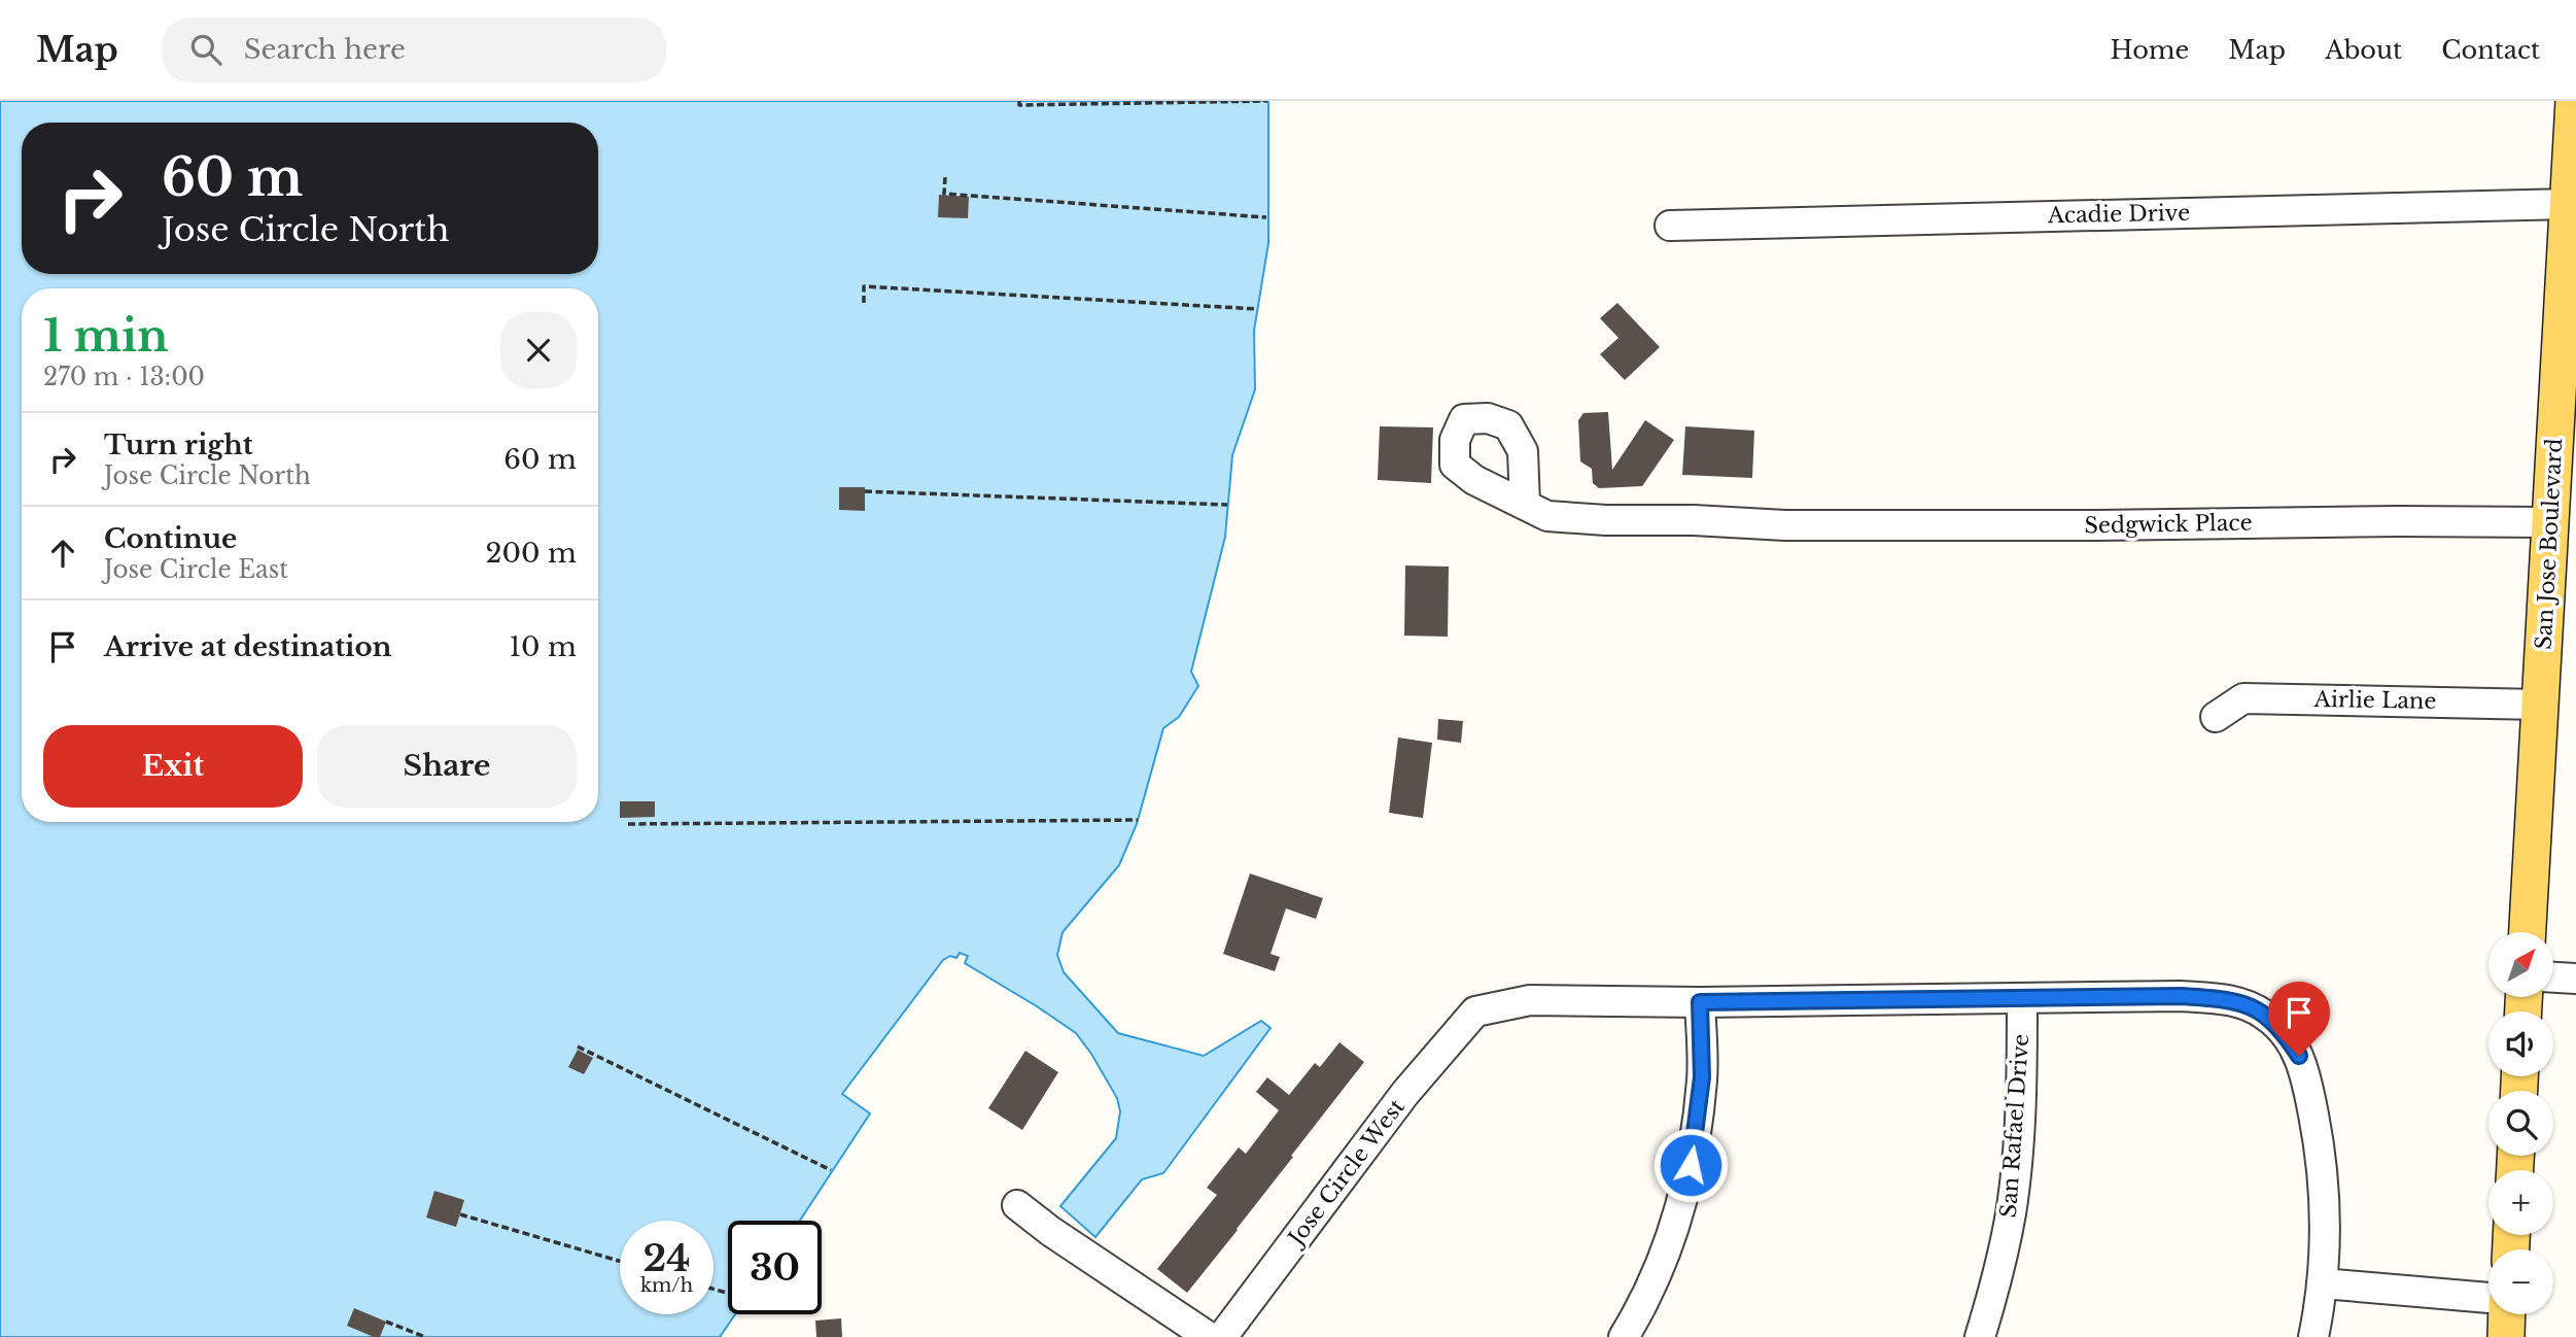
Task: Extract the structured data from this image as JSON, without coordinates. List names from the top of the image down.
{
  "streets": {
    "main road": ["San Jose Boulevard"],
    "street": [
      "Acadie Drive",
      "Sedgwick Place",
      "Airlie Lane",
      "San Rafael Drive",
      "Jose Circle West"
    ]
  },
  "crossings": [
    ["Acadie Drive", "San Jose Boulevard"],
    ["Sedgwick Place", "San Jose Boulevard"],
    ["San Jose Boulevard", "Airlie Lane"]
  ],
  "north": "top right",
  "page": {
    "header": "Map",
    "search": "Search here",
    "nav": [
      "Home",
      "Map",
      "About",
      "Contact"
    ],
    "turn": ["60 m", "Jose Circle North"],
    "heading": ["1 min", "270 m · 13:00"],
    "list": [
      {
        "name": "Turn right",
        "note": "Jose Circle North",
        "value": "60 m"
      },
      {
        "name": "Continue",
        "note": "Jose Circle East",
        "value": "200 m"
      },
      {
        "name": "Arrive at destination",
        "value": "10 m"
      }
    ],
    "buttons": ["Exit", "Share"],
    "map_buttons": ["+", "−"],
    "speed": "24 km/h",
    "limit": "30"
  }
}
